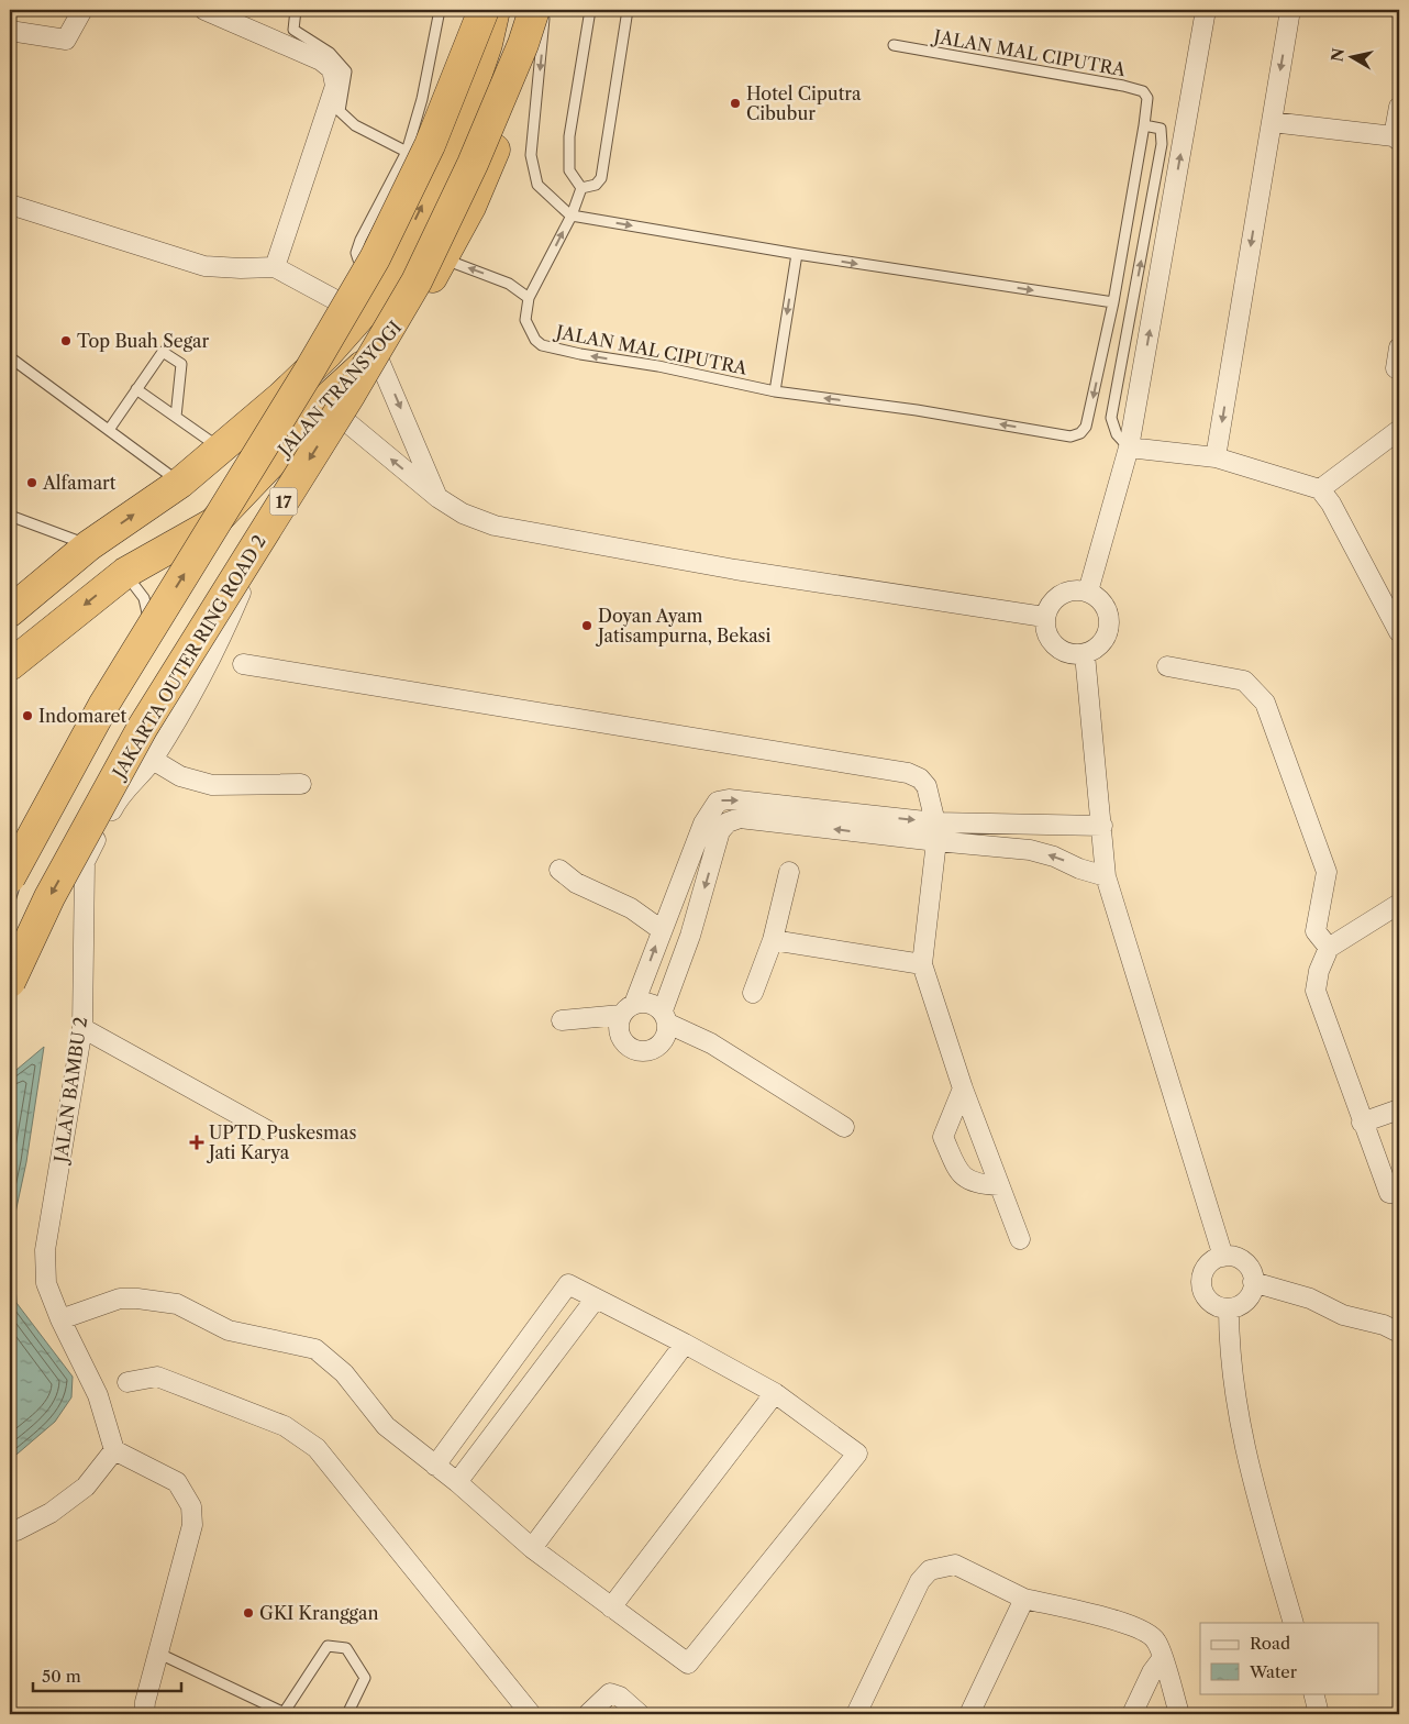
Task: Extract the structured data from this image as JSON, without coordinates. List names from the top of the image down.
{
  "streets": {
    "highway": ["JALAN TRANSYOGI", "17", "JAKARTA OUTER RING ROAD 2"],
    "street": ["JALAN BAMBU 2"],
    "lane": ["JALAN MAL CIPUTRA"]
  },
  "crossings": [
    ["JALAN TRANSYOGI", "JALAN BAMBU 2"]
  ],
  "places": {
    "other": [
      "Hotel Ciputra Cibubur",
      "Top Buah Segar",
      "Alfamart",
      "Doyan Ayam Jatisampurna, Bekasi",
      "Indomaret",
      "GKI Kranggan"
    ],
    "health": ["UPTD Puskesmas Jati Karya"]
  },
  "legend": ["Road", "Water"],
  "scale_bar": "50 m",
  "north": "left"
}
